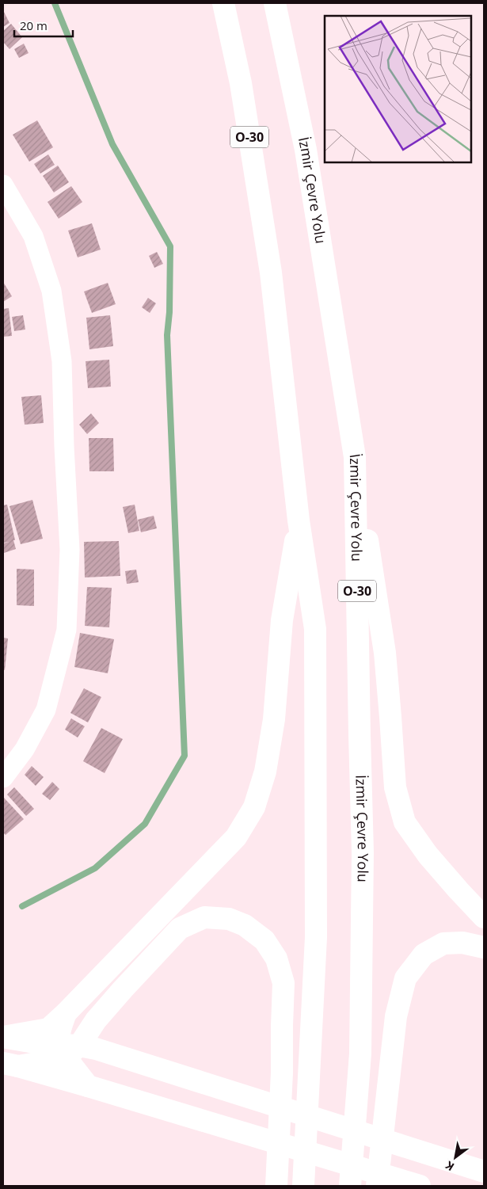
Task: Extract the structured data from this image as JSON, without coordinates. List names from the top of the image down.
{
  "streets": {
    "main road": ["O-30", "İzmir Çevre Yolu"]
  },
  "scale_bar": "20 m",
  "north": "bottom left"
}
